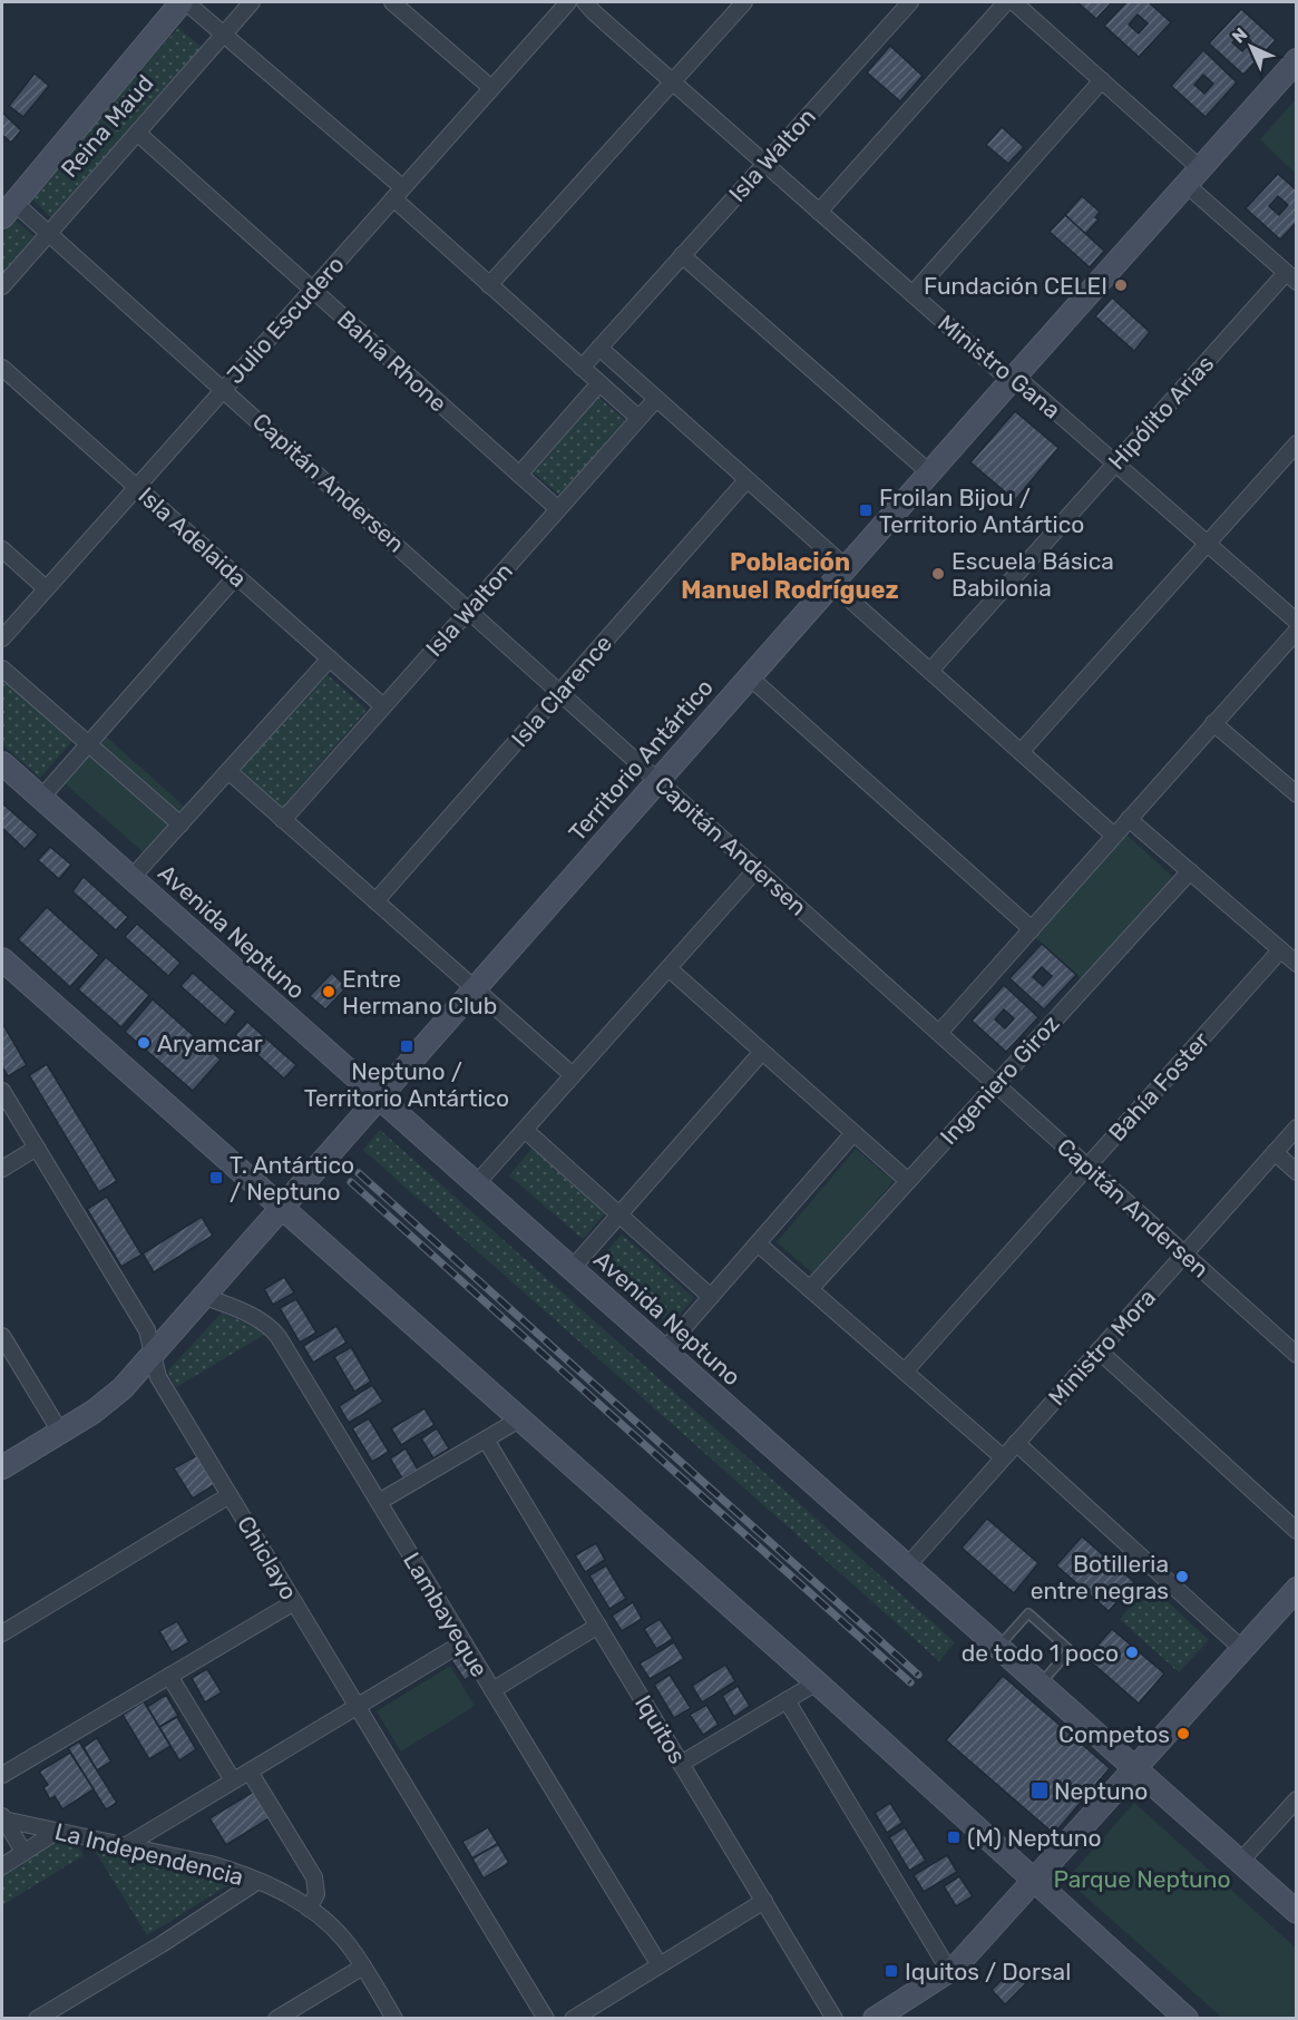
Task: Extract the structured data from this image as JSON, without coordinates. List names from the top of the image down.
{
  "streets": {
    "main road": ["Reina Maud", "Territorio Antártico", "Avenida Neptuno"],
    "street": [
      "Isla Walton",
      "Julio Escudero",
      "Bahía Rhone",
      "Ministro Gana",
      "Hipólito Arias",
      "Capitán Andersen",
      "Isla Adelaida",
      "Isla Clarence",
      "Ingeniero Giroz",
      "Bahía Foster",
      "Ministro Mora",
      "Chiclayo",
      "Lambayeque",
      "Iquitos",
      "La Independencia"
    ]
  },
  "crossings": [
    ["Reina Maud", "Bahía Rhone"],
    ["Reina Maud", "Capitán Andersen"],
    ["Isla Walton", "Bahía Rhone"],
    ["Isla Walton", "Ministro Gana"],
    ["Isla Walton", "Capitán Andersen"],
    ["Isla Walton", "Isla Adelaida"],
    ["Julio Escudero", "Bahía Rhone"],
    ["Julio Escudero", "Capitán Andersen"],
    ["Julio Escudero", "Isla Adelaida"],
    ["Ministro Gana", "Hipólito Arias"],
    ["Ministro Gana", "Territorio Antártico"],
    ["Capitán Andersen", "Isla Clarence"],
    ["Capitán Andersen", "Territorio Antártico"],
    ["Capitán Andersen", "Ingeniero Giroz"],
    ["Capitán Andersen", "Bahía Foster"],
    ["Capitán Andersen", "Ministro Mora"],
    ["Territorio Antártico", "Avenida Neptuno"],
    ["Territorio Antártico", "Chiclayo"],
    ["Territorio Antártico", "Lambayeque"],
    ["Avenida Neptuno", "Ministro Mora"]
  ],
  "districts": ["Población Manuel Rodríguez"],
  "parks": ["Parque Neptuno"],
  "places": {
    "other": [
      "Fundación CELEI",
      "Escuela Básica Babilonia",
      "Entre Hermano Club",
      "Aryamcar",
      "Botilleria entre negras",
      "de todo 1 poco",
      "Competos"
    ],
    "transit": [
      "Froilan Bijou / Territorio Antártico",
      "Neptuno / Territorio Antártico",
      "T. Antártico / Neptuno",
      "Neptuno",
      "(M) Neptuno",
      "Iquitos / Dorsal"
    ]
  },
  "north": "top left"
}
